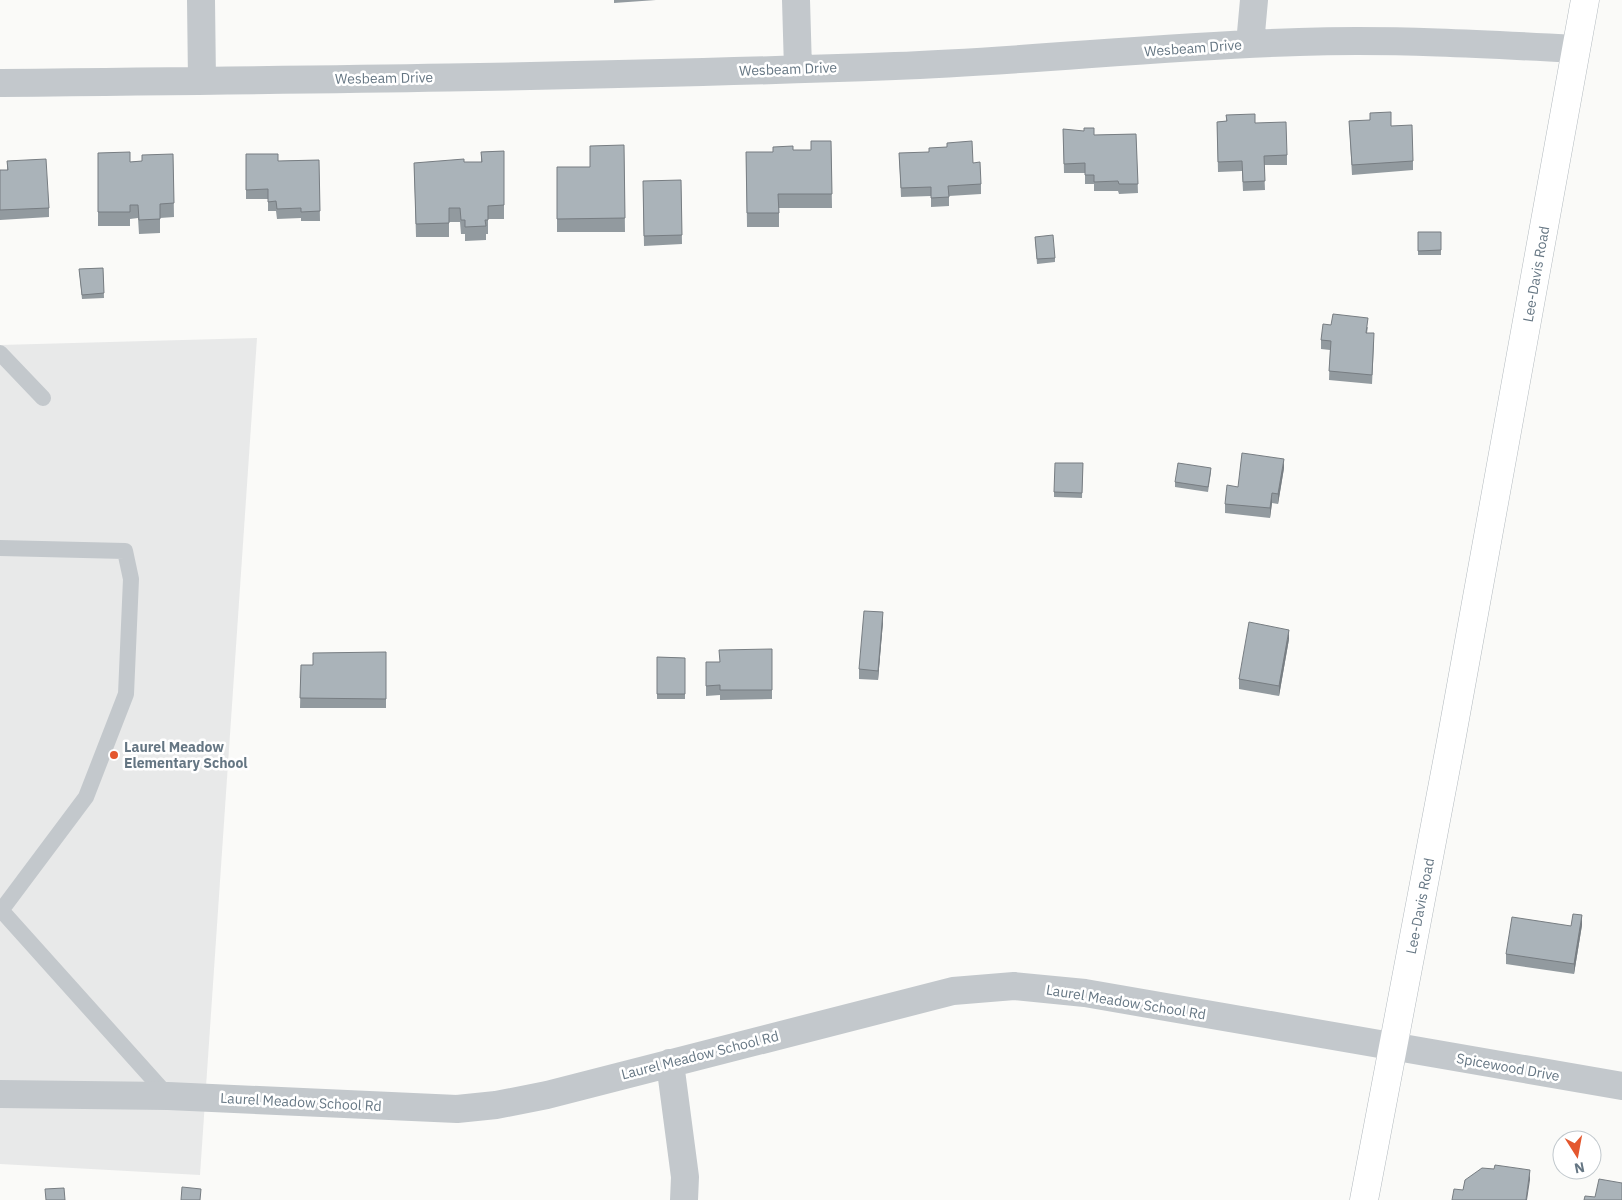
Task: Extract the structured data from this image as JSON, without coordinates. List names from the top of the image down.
{
  "streets": {
    "main road": ["Lee-Davis Road"],
    "street": ["Wesbeam Drive", "Laurel Meadow School Rd", "Spicewood Drive"]
  },
  "crossings": [
    ["Wesbeam Drive", "Lee-Davis Road"],
    ["Lee-Davis Road", "Laurel Meadow School Rd"],
    ["Lee-Davis Road", "Spicewood Drive"],
    ["Laurel Meadow School Rd", "Spicewood Drive"]
  ],
  "places": ["Laurel Meadow Elementary School"],
  "north": "bottom"
}
